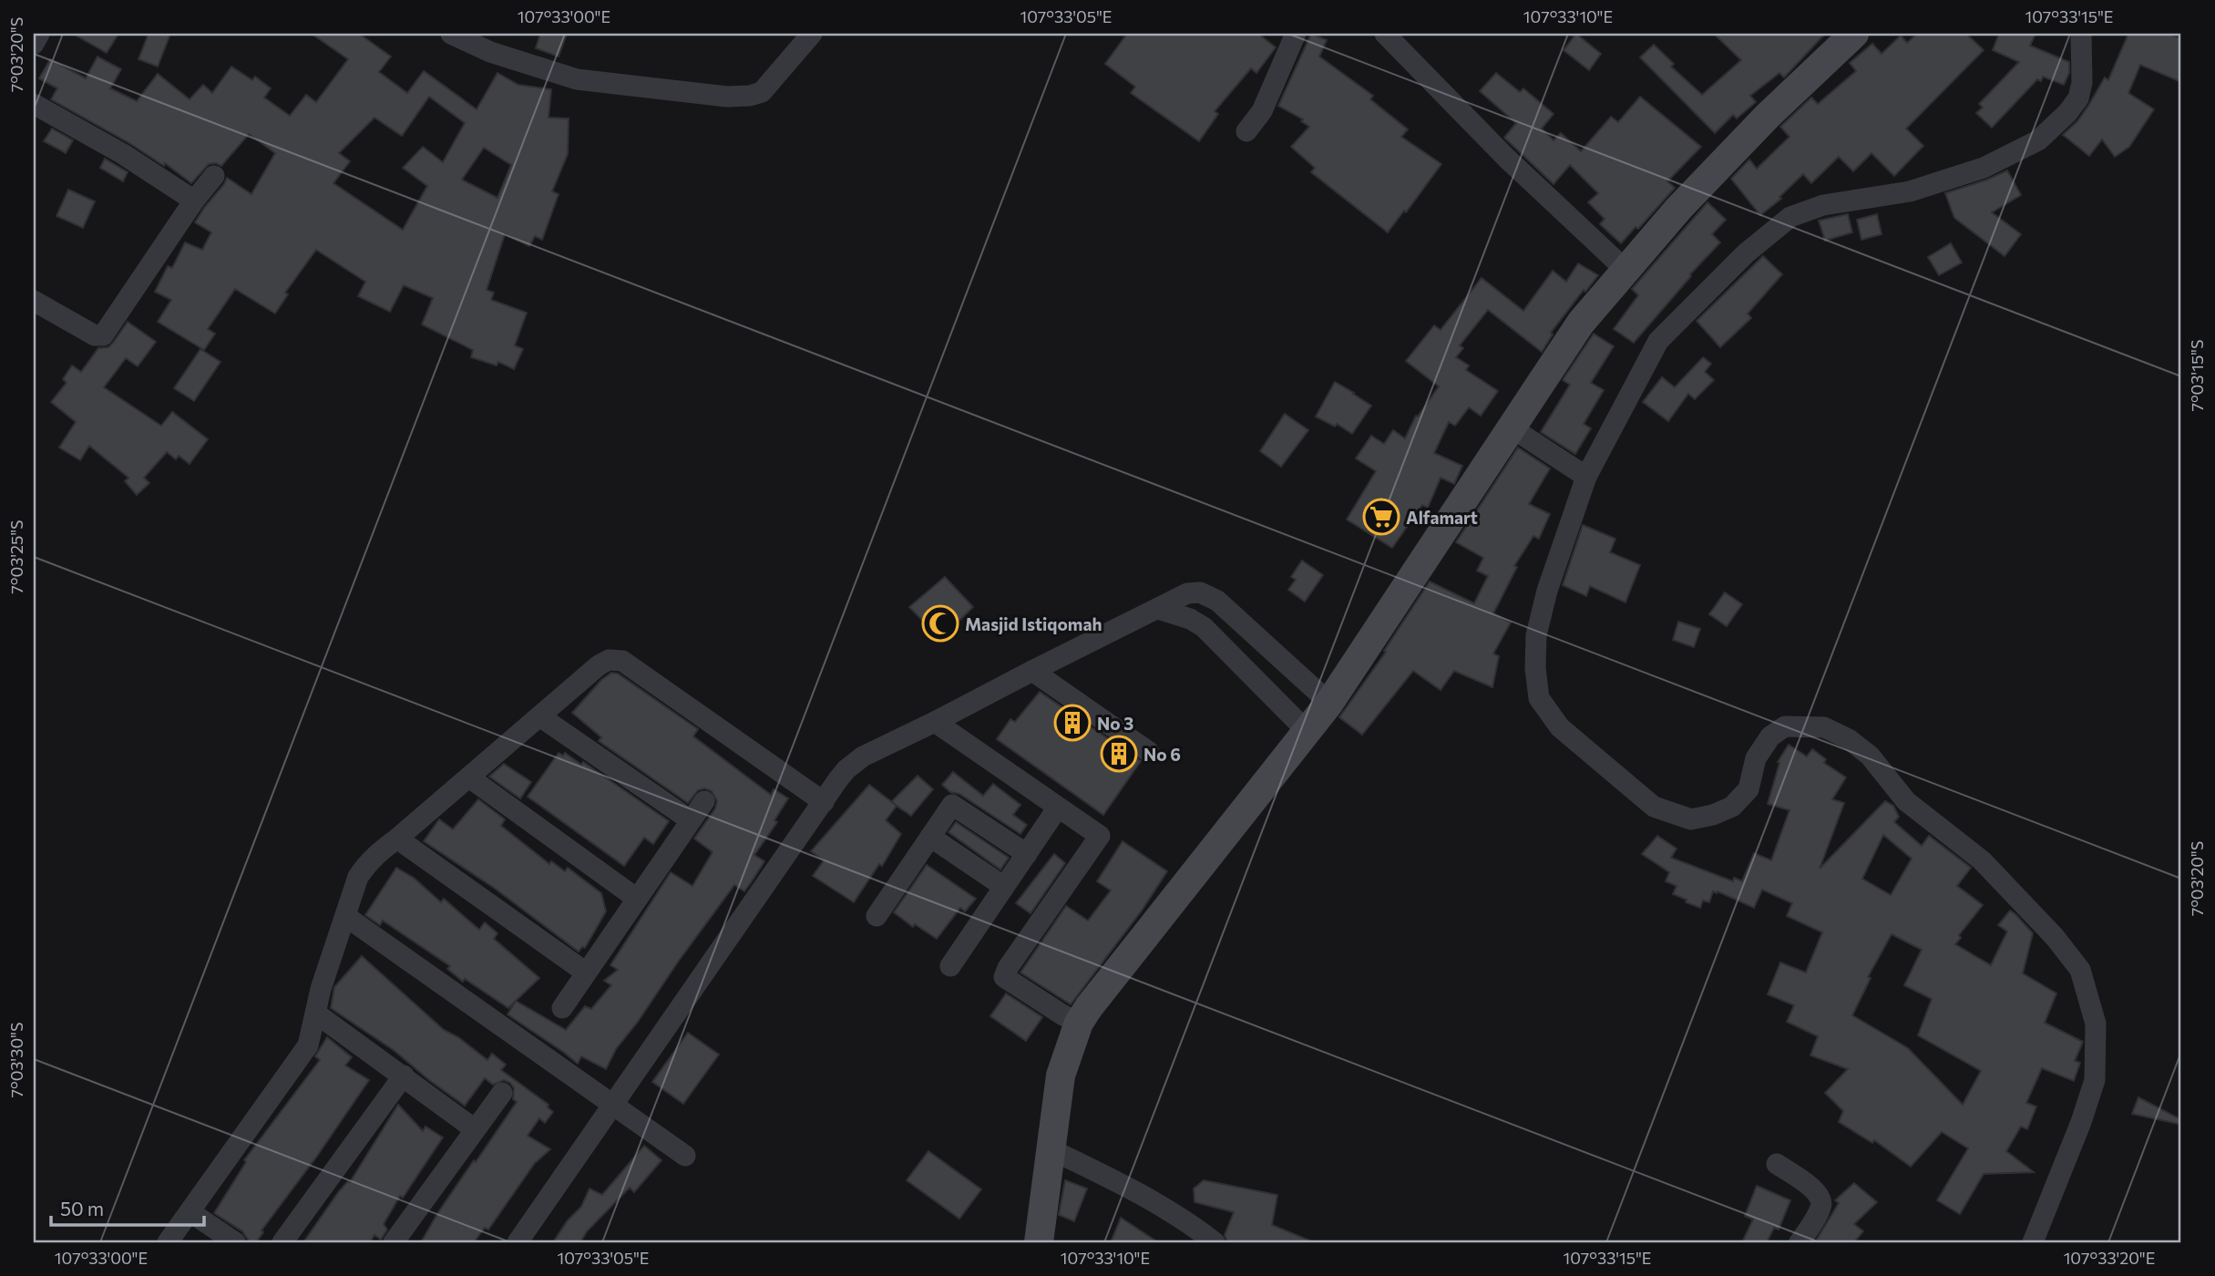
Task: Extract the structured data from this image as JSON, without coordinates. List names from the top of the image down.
{
  "places": {
    "supermarket": ["Alfamart"],
    "mosque": ["Masjid Istiqomah"],
    "building": ["No 3", "No 6"]
  },
  "scale_bar": "50 m",
  "coordinates": [
    "107°33'00\"E",
    "107°33'05\"E",
    "107°33'10\"E",
    "107°33'15\"E",
    "7°03'20\"S",
    "7°03'15\"S",
    "7°03'25\"S",
    "7°03'30\"S",
    "107°33'20\"E"
  ]
}
